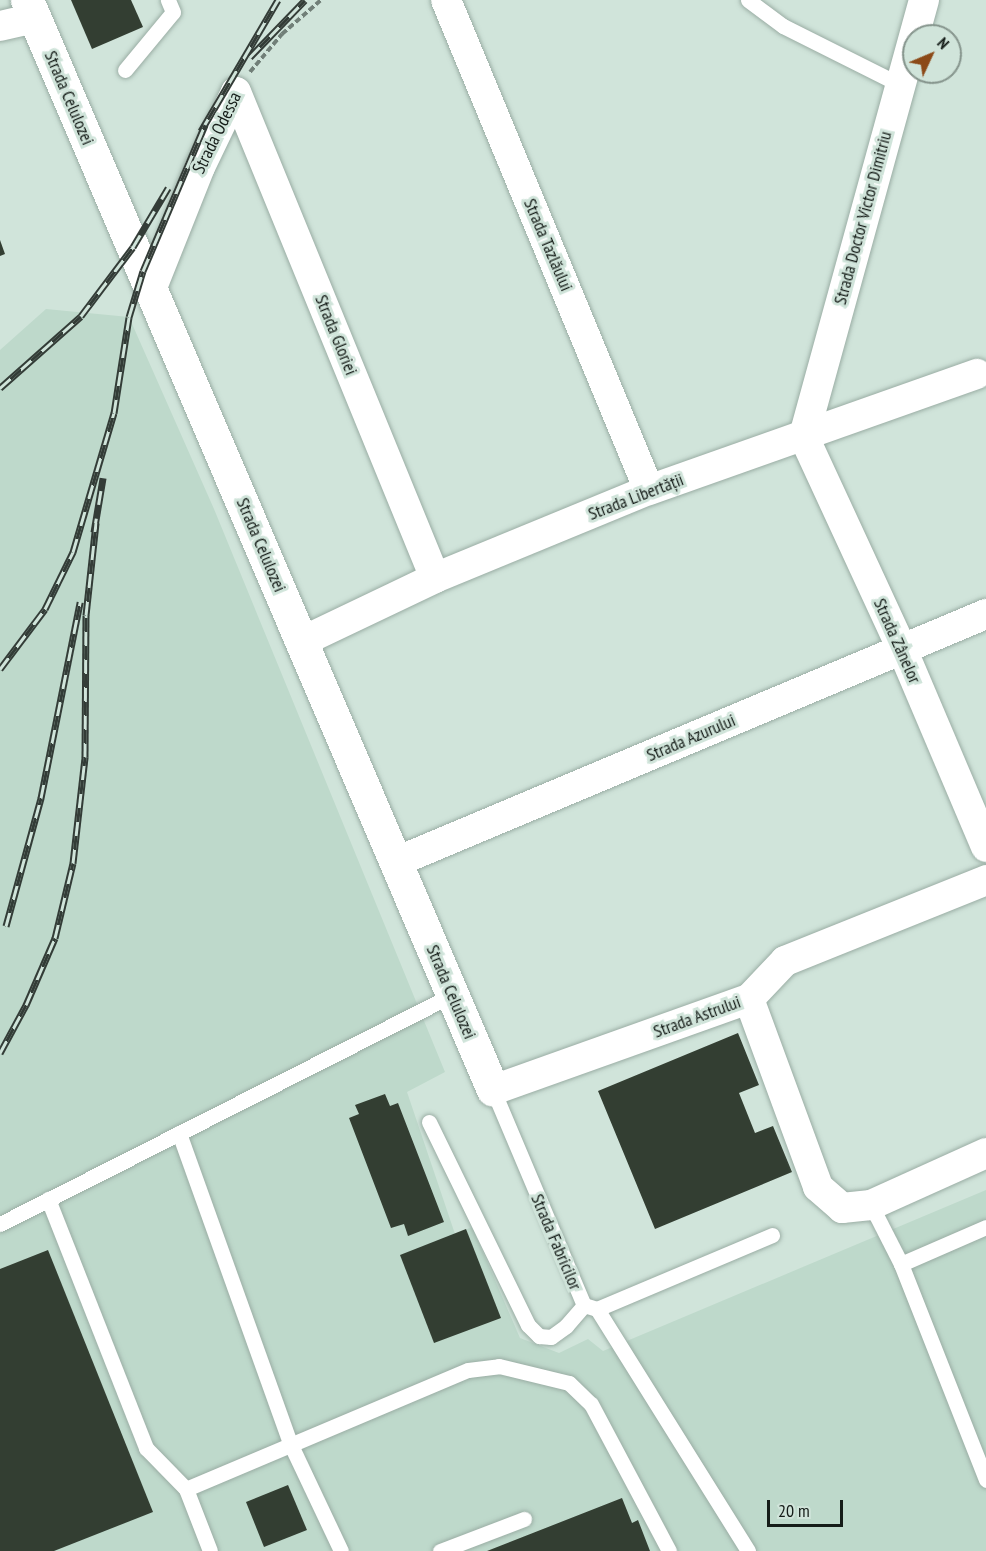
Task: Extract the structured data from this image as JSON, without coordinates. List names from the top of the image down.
{
  "streets": {
    "street": [
      "Strada Celulozei",
      "Strada Odessa",
      "Strada Doctor Victor Dimitriu",
      "Strada Tazlăului",
      "Strada Gloriei",
      "Strada Libertății",
      "Strada Zânelor",
      "Strada Azurului",
      "Strada Astrului"
    ],
    "lane": ["Strada Fabricilor"]
  },
  "crossings": [
    ["Strada Celulozei", "Strada Odessa"],
    ["Strada Celulozei", "Strada Libertății"],
    ["Strada Celulozei", "Strada Azurului"],
    ["Strada Celulozei", "Strada Astrului"],
    ["Strada Celulozei", "Strada Fabricilor"],
    ["Strada Odessa", "Strada Gloriei"],
    ["Strada Doctor Victor Dimitriu", "Strada Libertății"],
    ["Strada Doctor Victor Dimitriu", "Strada Zânelor"],
    ["Strada Tazlăului", "Strada Libertății"],
    ["Strada Gloriei", "Strada Libertății"],
    ["Strada Libertății", "Strada Zânelor"],
    ["Strada Zânelor", "Strada Azurului"],
    ["Strada Astrului", "Strada Fabricilor"]
  ],
  "scale_bar": "20 m",
  "north": "top right"
}
